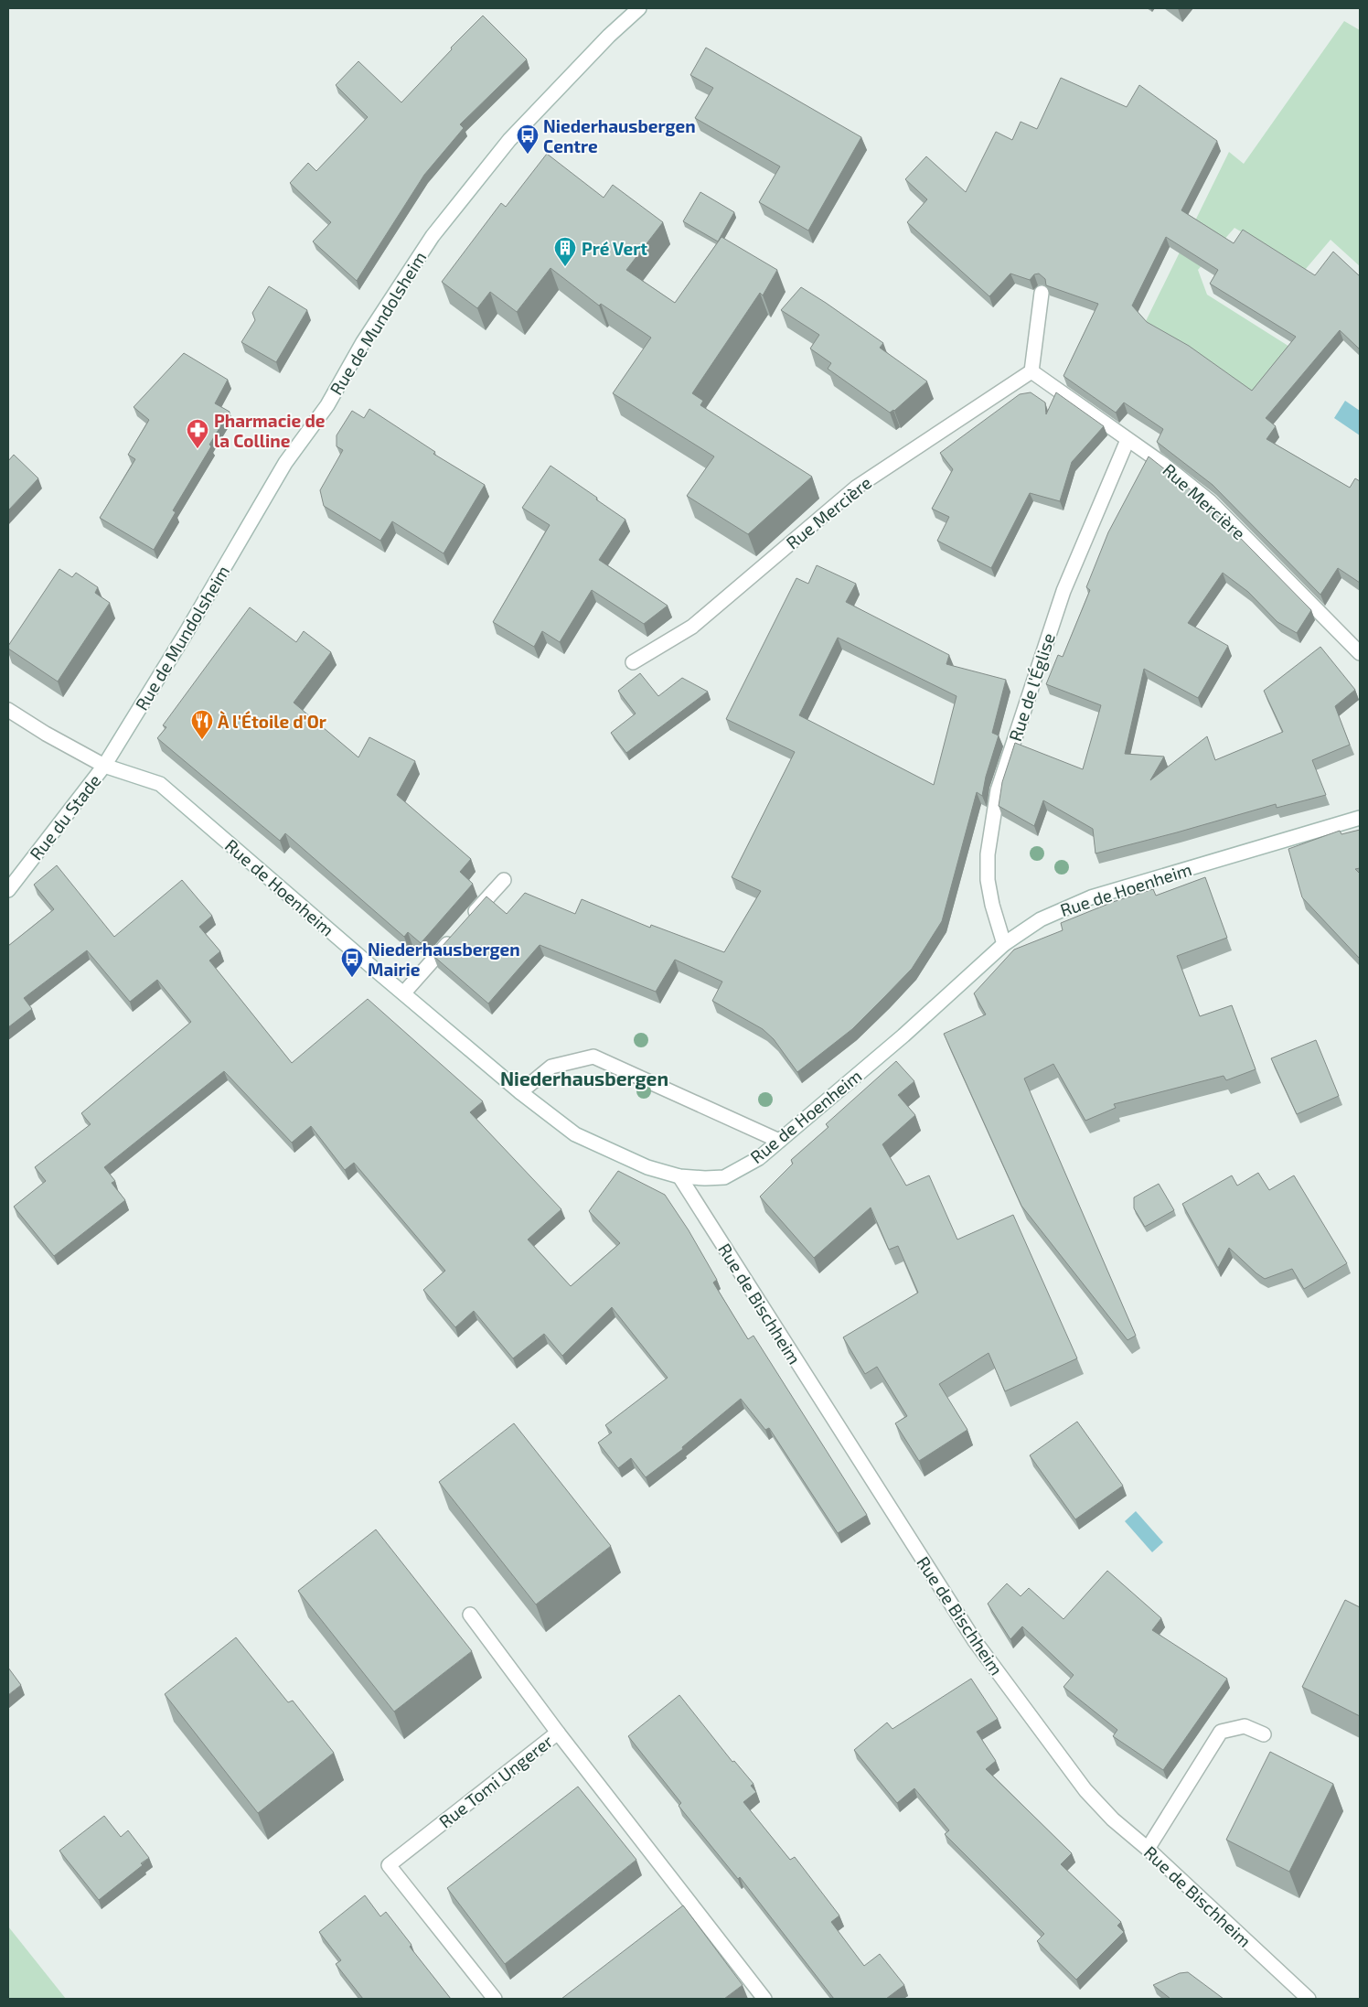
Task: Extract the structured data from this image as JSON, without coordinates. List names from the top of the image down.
{
  "streets": {
    "street": [
      "Rue de Mundolsheim",
      "Rue Mercière",
      "Rue de l'Église",
      "Rue du Stade",
      "Rue de Hoenheim",
      "Rue de Bischheim",
      "Rue Tomi Ungerer"
    ]
  },
  "crossings": [
    ["Rue de Mundolsheim", "Rue du Stade"],
    ["Rue de Mundolsheim", "Rue de Hoenheim"],
    ["Rue Mercière", "Rue de l'Église"],
    ["Rue de l'Église", "Rue de Hoenheim"],
    ["Rue du Stade", "Rue de Hoenheim"],
    ["Rue de Hoenheim", "Rue de Bischheim"]
  ],
  "districts": ["Niederhausbergen"],
  "places": {
    "bus stop": ["Niederhausbergen Centre", "Niederhausbergen Mairie"],
    "building": ["Pré Vert"],
    "pharmacy": ["Pharmacie de la Colline"],
    "restaurant": ["À l'Étoile d'Or"]
  }
}
